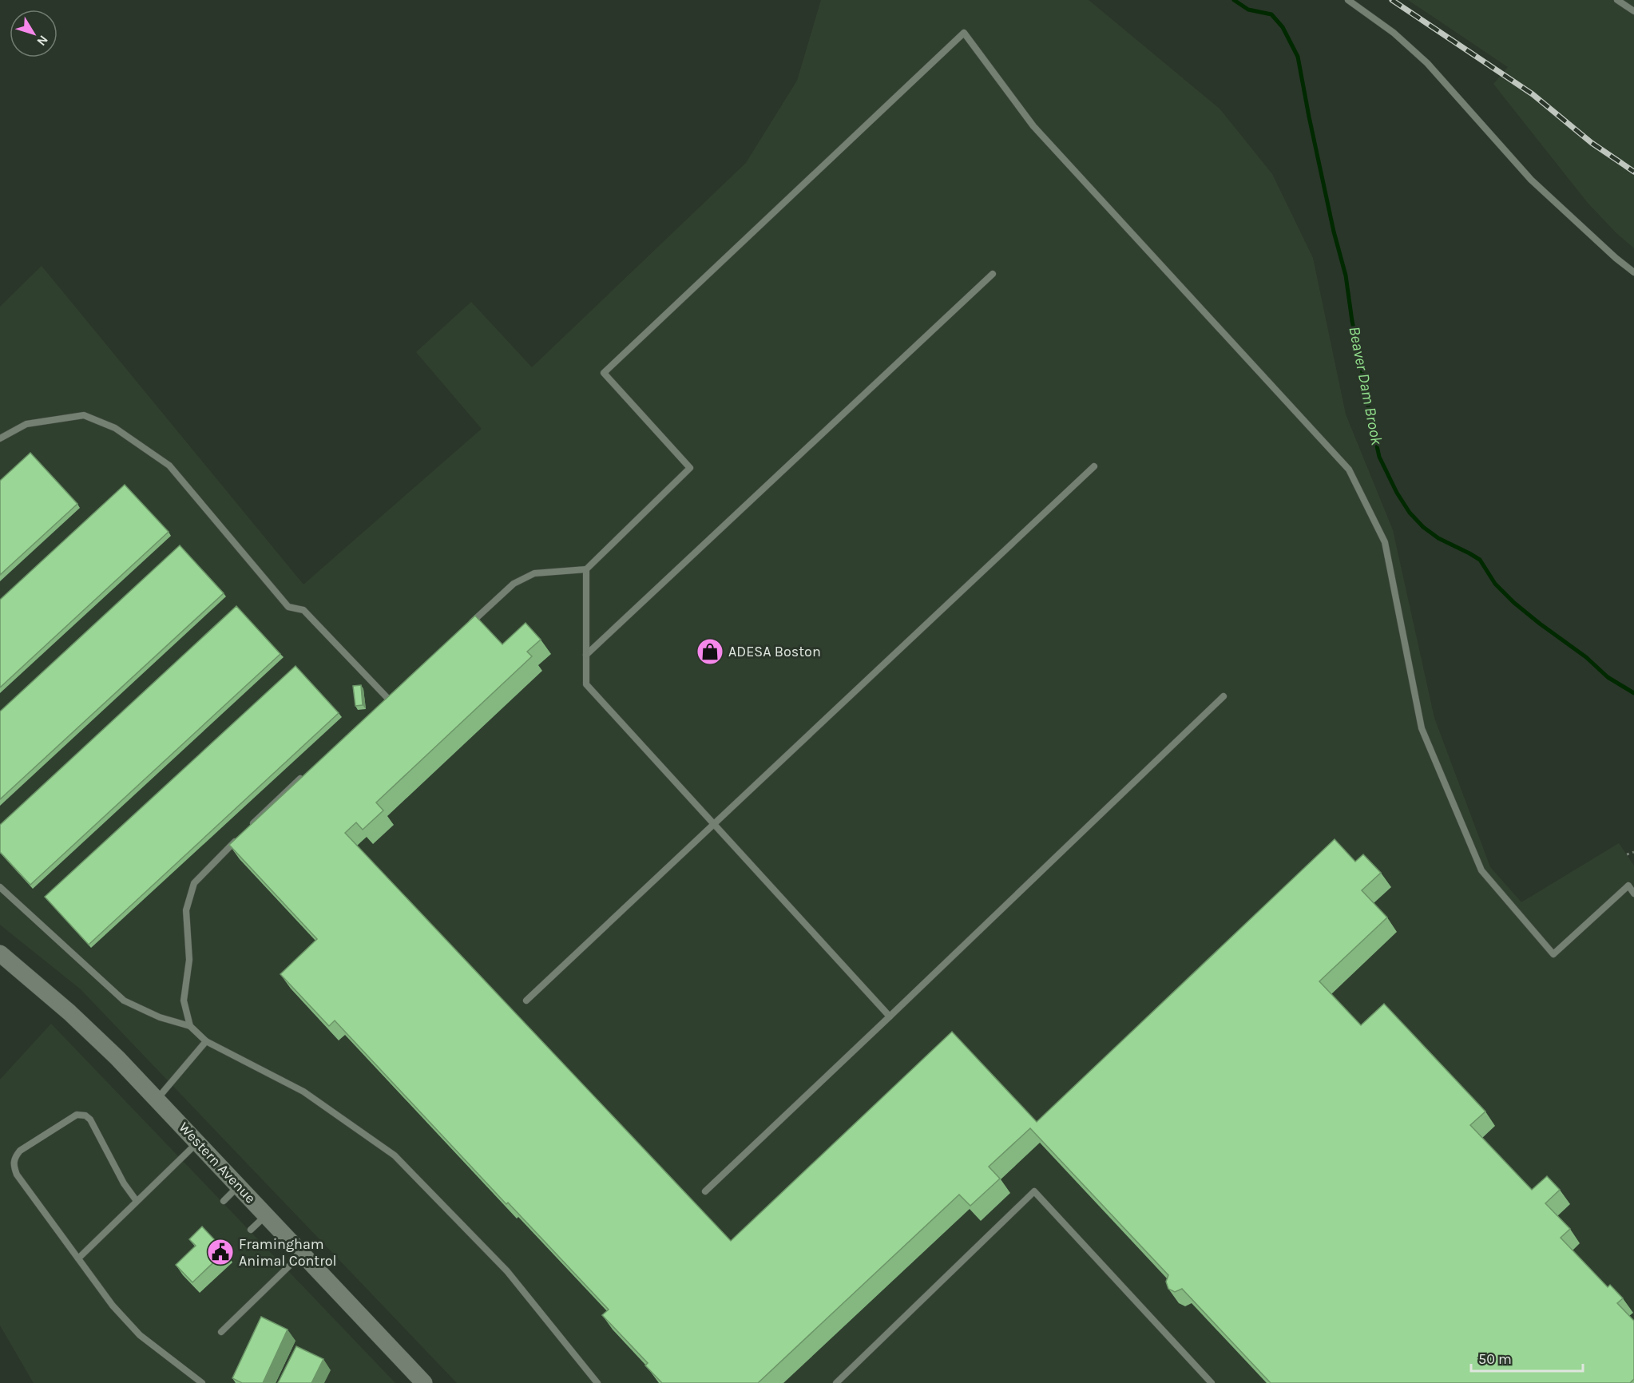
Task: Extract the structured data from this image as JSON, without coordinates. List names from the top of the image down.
{
  "streets": {
    "street": ["Western Avenue"]
  },
  "water": ["Beaver Dam Brook"],
  "places": {
    "shop": ["ADESA Boston"],
    "public building": ["Framingham Animal Control"]
  },
  "scale_bar": "50 m",
  "north": "bottom right"
}
